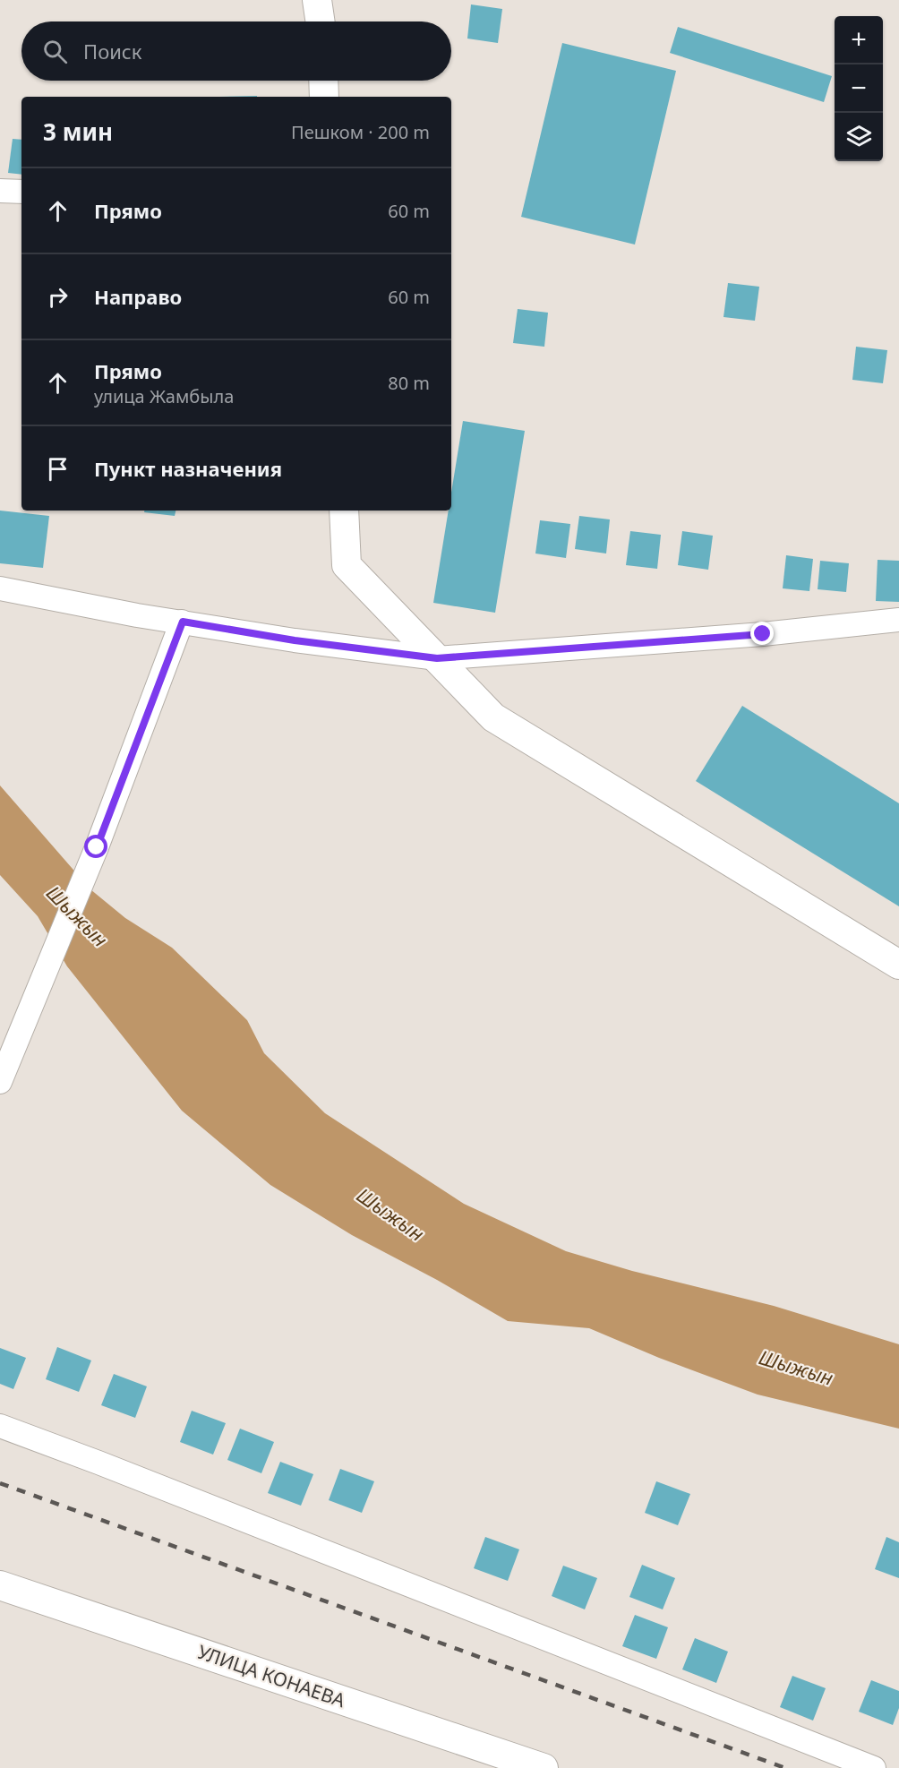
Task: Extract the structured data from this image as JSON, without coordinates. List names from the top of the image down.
{
  "streets": {
    "street": ["УЛИЦА КОНАЕВА"]
  },
  "water": ["Шыжын"],
  "page": {
    "map_buttons": ["+", "−"],
    "search": "Поиск",
    "heading": ["3 мин", "Пешком · 200 m"],
    "list": [
      ["Прямо", "60 m"],
      ["Направо", "60 m"],
      ["Прямо", "улица Жамбыла", "80 m"],
      "Пункт назначения"
    ]
  }
}
